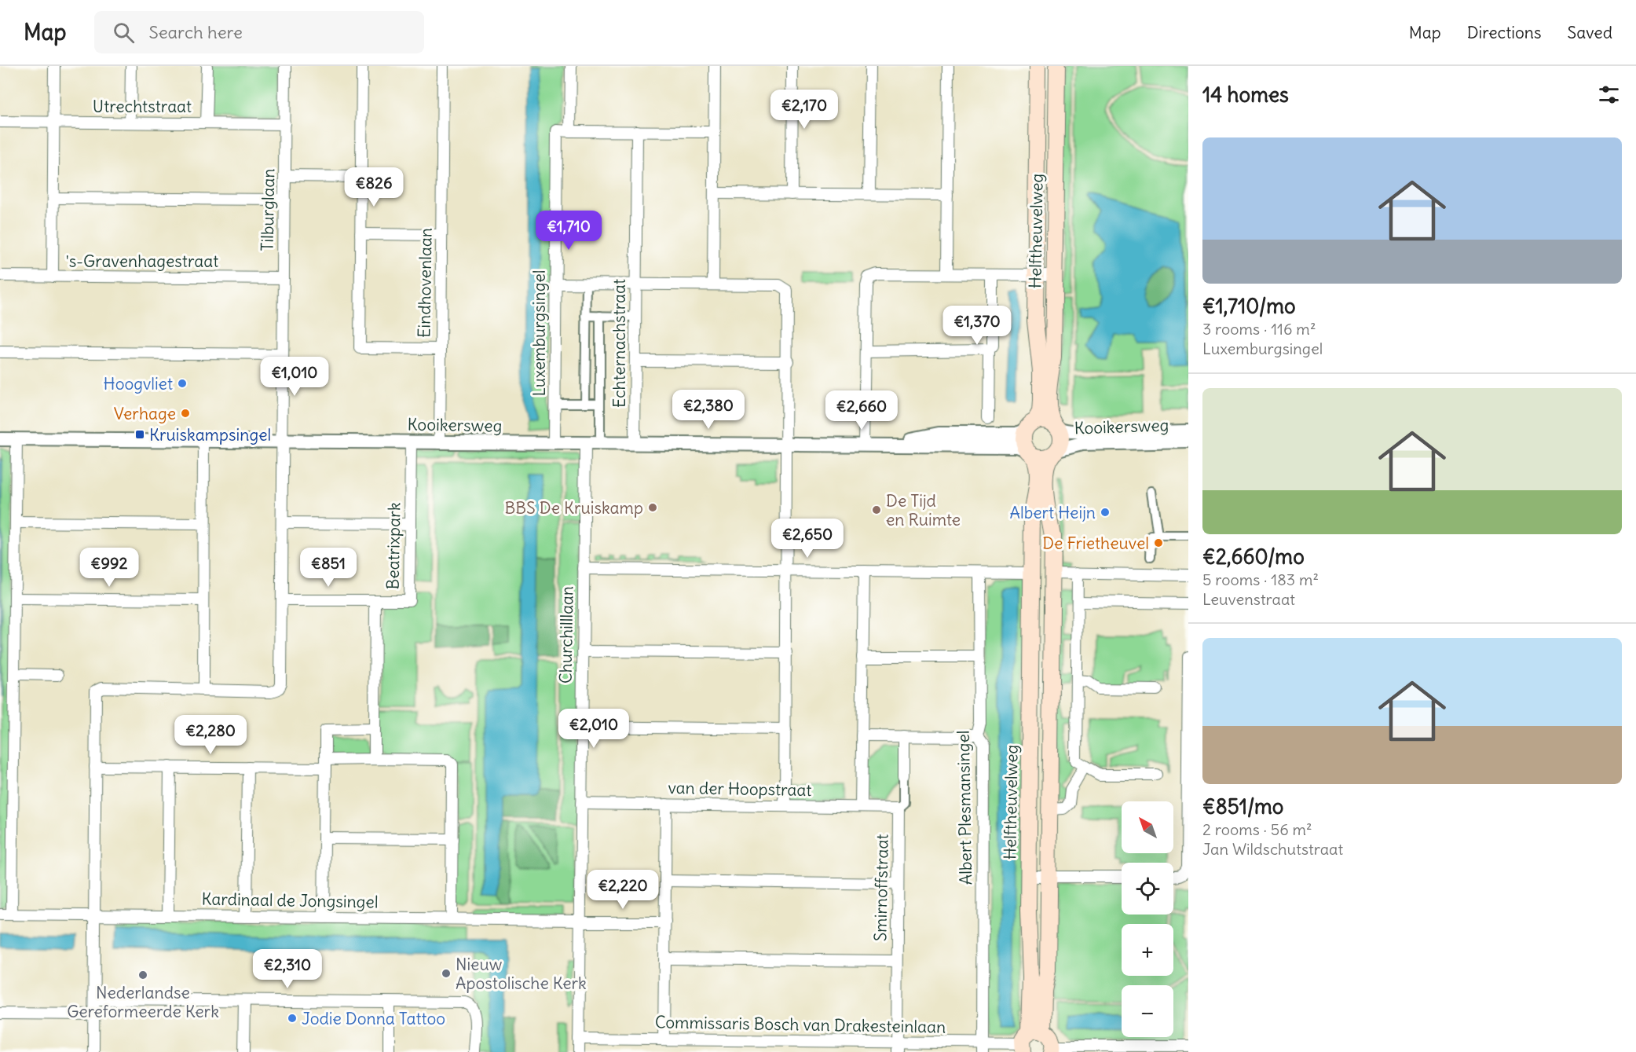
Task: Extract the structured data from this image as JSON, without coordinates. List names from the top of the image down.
{
  "streets": {
    "main road": ["Helftheuvelweg"],
    "street": [
      "Utrechtstraat",
      "Tilburglaan",
      "'s-Gravenhagestraat",
      "Eindhovenlaan",
      "Luxemburgsingel",
      "Echternachstraat",
      "Kooikersweg",
      "Beatrixpark",
      "Churchilllaan",
      "van der Hoopstraat",
      "Albert Plesmansingel",
      "Smirnoffstraat",
      "Kardinaal de Jongsingel",
      "Commissaris Bosch van Drakesteinlaan"
    ]
  },
  "crossings": [
    ["Utrechtstraat", "Tilburglaan"],
    ["Tilburglaan", "'s-Gravenhagestraat"],
    ["Tilburglaan", "Kooikersweg"],
    ["Helftheuvelweg", "Kooikersweg"],
    ["Helftheuvelweg", "Commissaris Bosch van Drakesteinlaan"],
    ["Eindhovenlaan", "Kooikersweg"],
    ["Luxemburgsingel", "Kooikersweg"],
    ["Echternachstraat", "Kooikersweg"],
    ["Kooikersweg", "Beatrixpark"],
    ["Kooikersweg", "Churchilllaan"],
    ["Churchilllaan", "van der Hoopstraat"],
    ["Churchilllaan", "Kardinaal de Jongsingel"],
    ["Churchilllaan", "Commissaris Bosch van Drakesteinlaan"],
    ["van der Hoopstraat", "Smirnoffstraat"],
    ["Albert Plesmansingel", "Commissaris Bosch van Drakesteinlaan"],
    ["Smirnoffstraat", "Commissaris Bosch van Drakesteinlaan"]
  ],
  "places": {
    "other": [
      "Hoogvliet",
      "Verhage",
      "BBS De Kruiskamp",
      "De Tijd en Ruimte",
      "Albert Heijn",
      "De Frietheuvel",
      "Nieuw Apostolische Kerk",
      "Nederlandse Gereformeerde Kerk",
      "Jodie Donna Tattoo"
    ],
    "transit": ["Kruiskampsingel"]
  },
  "north": "top left",
  "page": {
    "header": "Map",
    "search": "Search here",
    "nav": ["Map", "Directions", "Saved"],
    "heading": "14 homes",
    "price": [
      "€2,170",
      "€826",
      "€1,710",
      "€1,370",
      "€1,010",
      "€2,380",
      "€2,660",
      "€2,650",
      "€992",
      "€851",
      "€2,010",
      "€2,280",
      "€2,220",
      "€2,310"
    ],
    "list": [
      {
        "name": "€1,710/mo",
        "note": "3 rooms · 116 m² · Luxemburgsingel"
      },
      {
        "name": "€2,660/mo",
        "note": "5 rooms · 183 m² · Leuvenstraat"
      },
      {
        "name": "€851/mo",
        "note": "2 rooms · 56 m² · Jan Wildschutstraat"
      }
    ],
    "map_buttons": ["+", "−"]
  }
}
